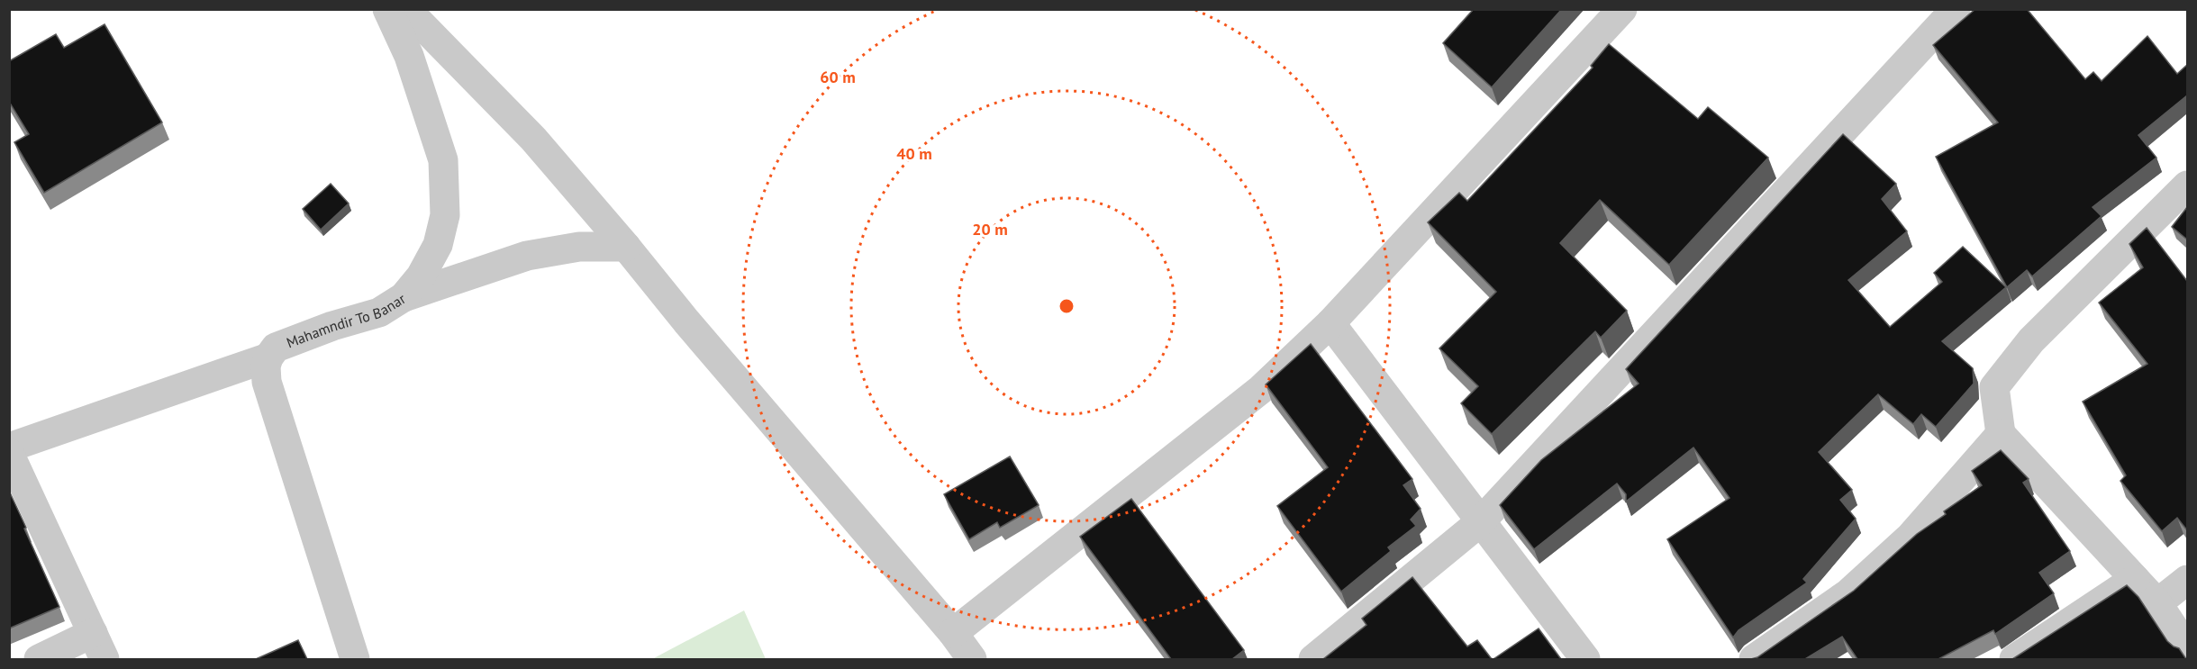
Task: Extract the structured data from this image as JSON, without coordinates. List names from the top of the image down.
{
  "streets": {
    "street": ["Mahamndir To Banar"]
  },
  "rings": ["60 m", "40 m", "20 m"]
}
